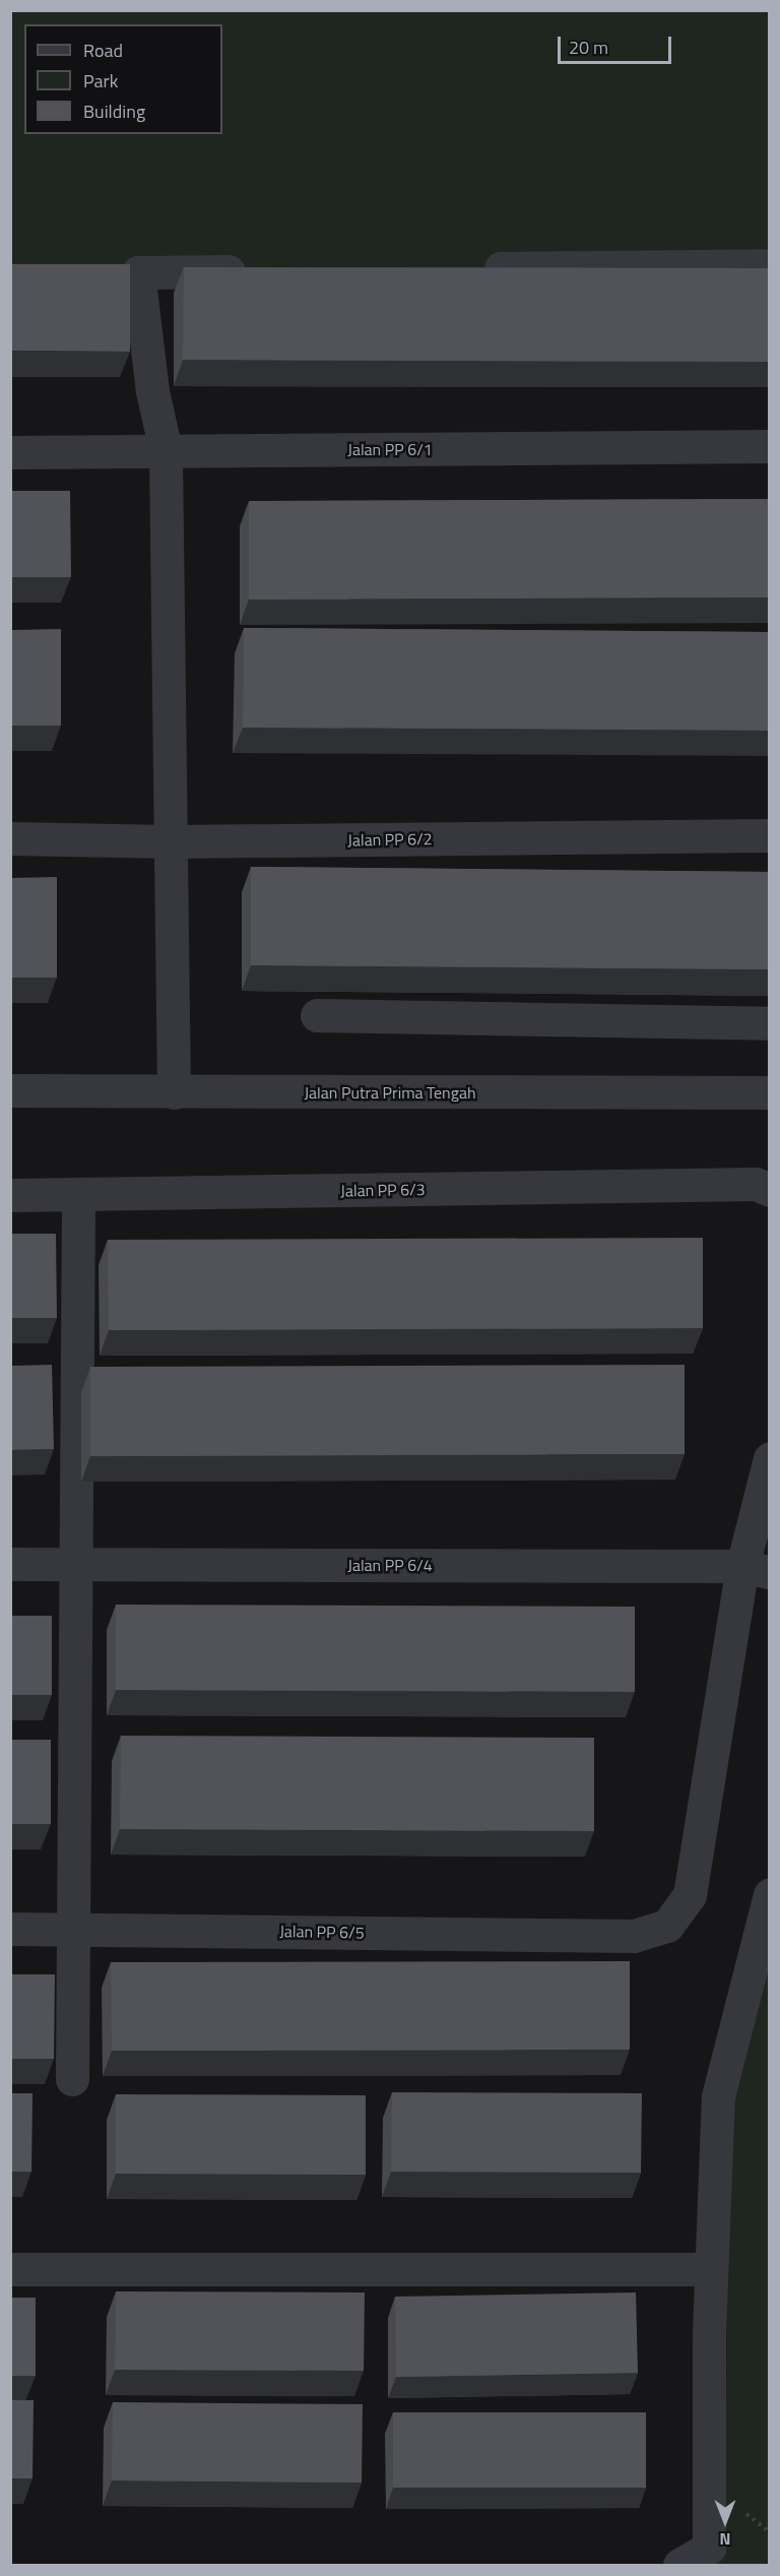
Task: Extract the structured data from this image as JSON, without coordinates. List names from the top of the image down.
{
  "streets": {
    "street": [
      "Jalan PP 6/1",
      "Jalan PP 6/2",
      "Jalan Putra Prima Tengah",
      "Jalan PP 6/3",
      "Jalan PP 6/4",
      "Jalan PP 6/5"
    ]
  },
  "crossings": [
    ["Jalan PP 6/4", "Jalan PP 6/5"]
  ],
  "legend": ["Road", "Park", "Building"],
  "scale_bar": "20 m",
  "north": "bottom"
}
